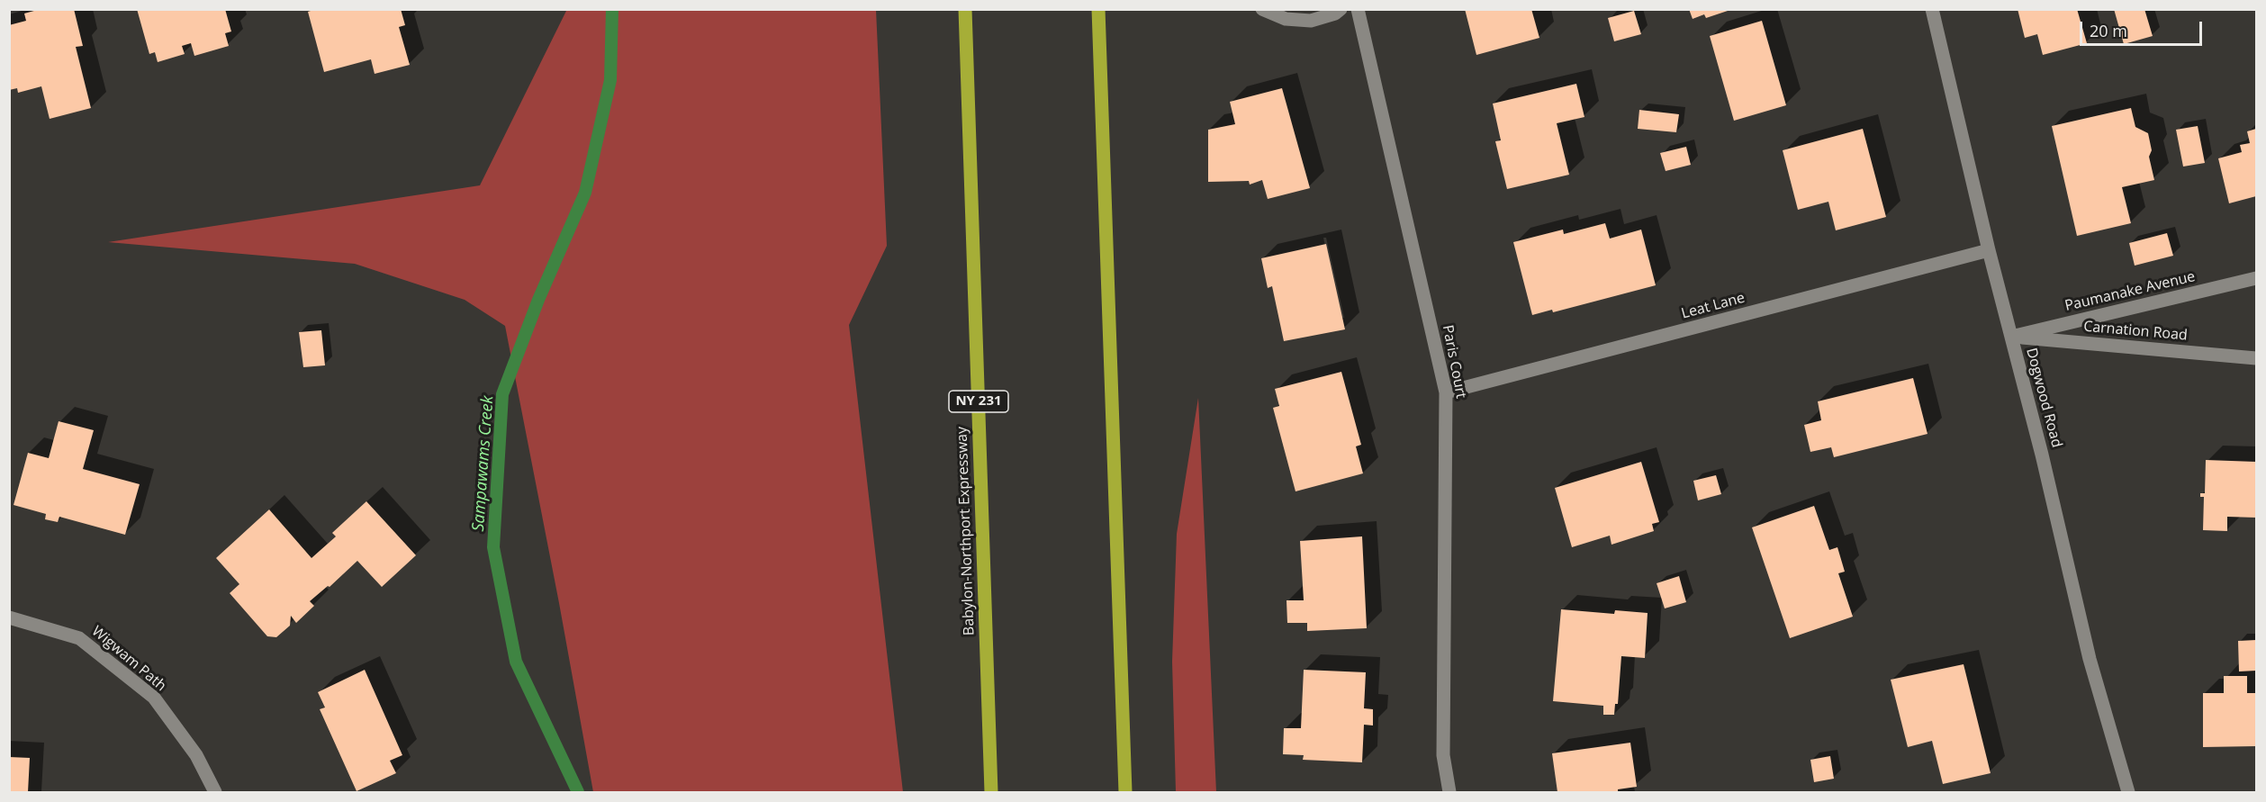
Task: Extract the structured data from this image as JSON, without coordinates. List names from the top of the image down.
{
  "streets": {
    "main road": ["NY 231", "Babylon-Northport Expressway"],
    "street": [
      "Paumanake Avenue",
      "Leat Lane",
      "Carnation Road",
      "Paris Court",
      "Dogwood Road",
      "Wigwam Path"
    ]
  },
  "crossings": [
    ["Paumanake Avenue", "Carnation Road"],
    ["Paumanake Avenue", "Dogwood Road"],
    ["Leat Lane", "Paris Court"],
    ["Leat Lane", "Dogwood Road"],
    ["Carnation Road", "Dogwood Road"]
  ],
  "water": ["Sampawams Creek"],
  "scale_bar": "20 m"
}
